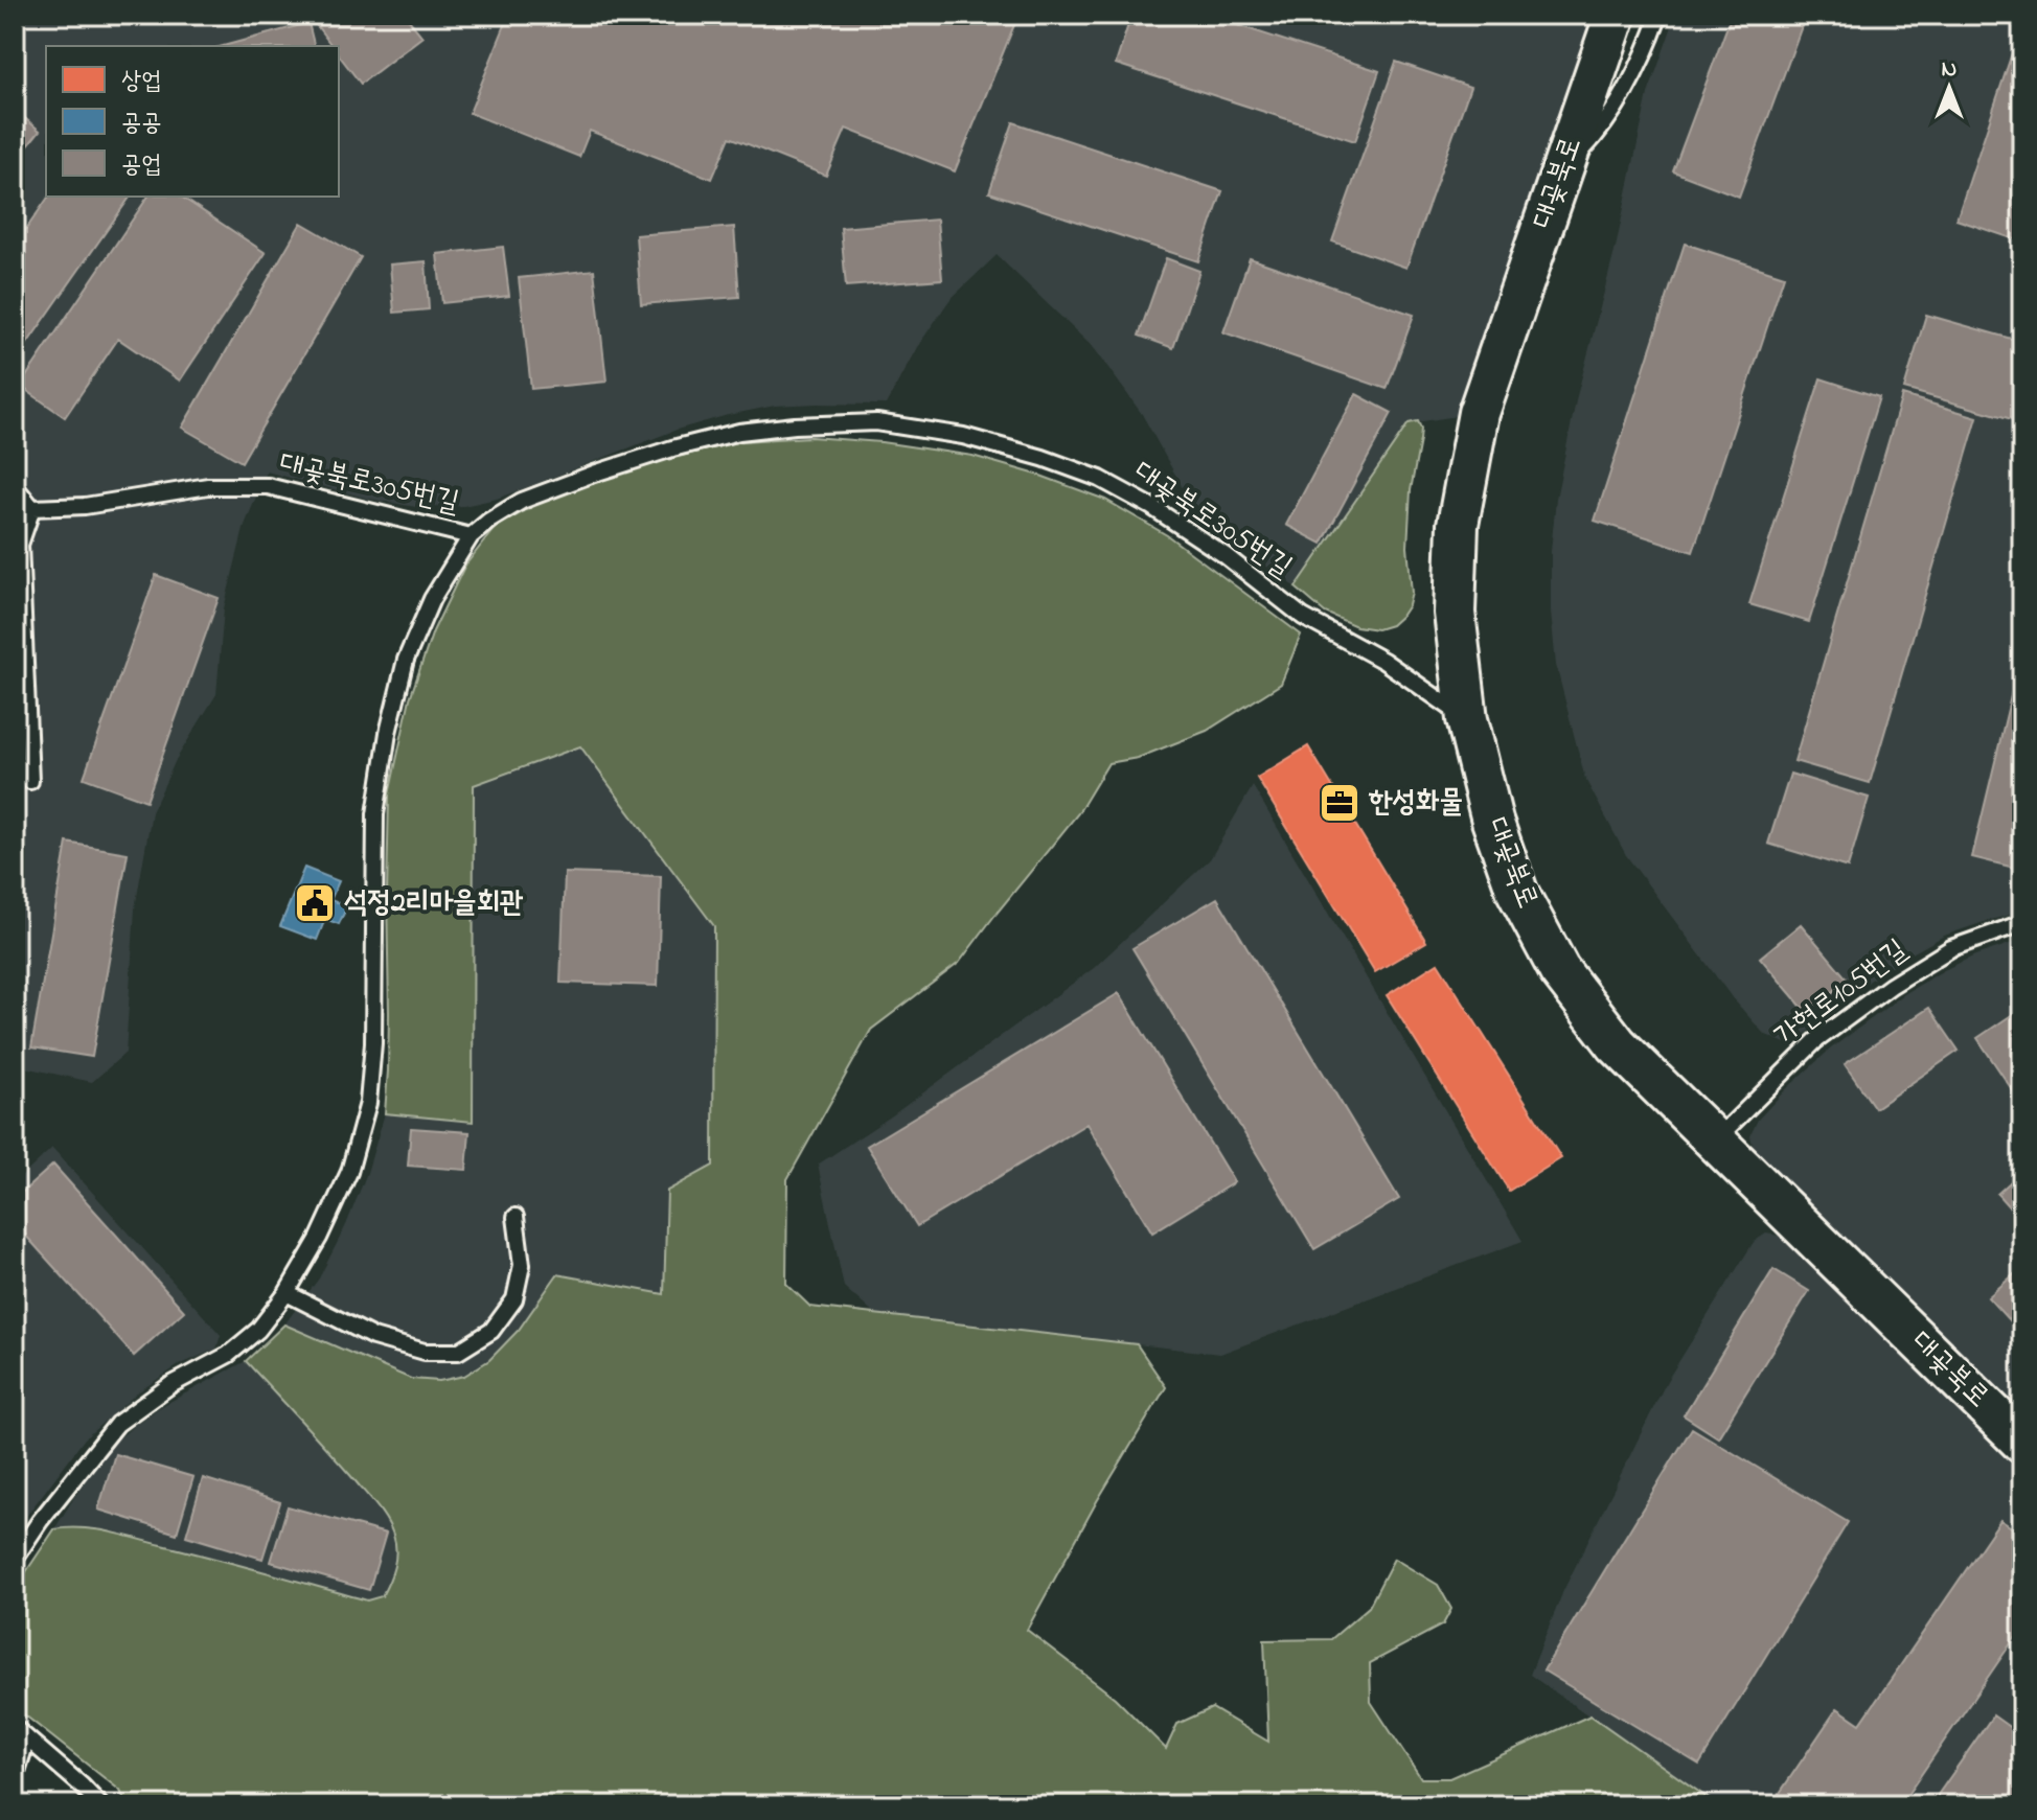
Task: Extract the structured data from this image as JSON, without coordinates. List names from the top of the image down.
{
  "streets": {
    "street": ["대곶북로"],
    "lane": ["대곶북로305번길", "가현로105번길"]
  },
  "crossings": [
    ["대곶북로", "대곶북로305번길"],
    ["대곶북로", "가현로105번길"]
  ],
  "places": {
    "office": ["한성화물"],
    "public building": ["석정2리마을회관"]
  },
  "legend": ["상업", "공공", "공업"],
  "north": "top"
}
